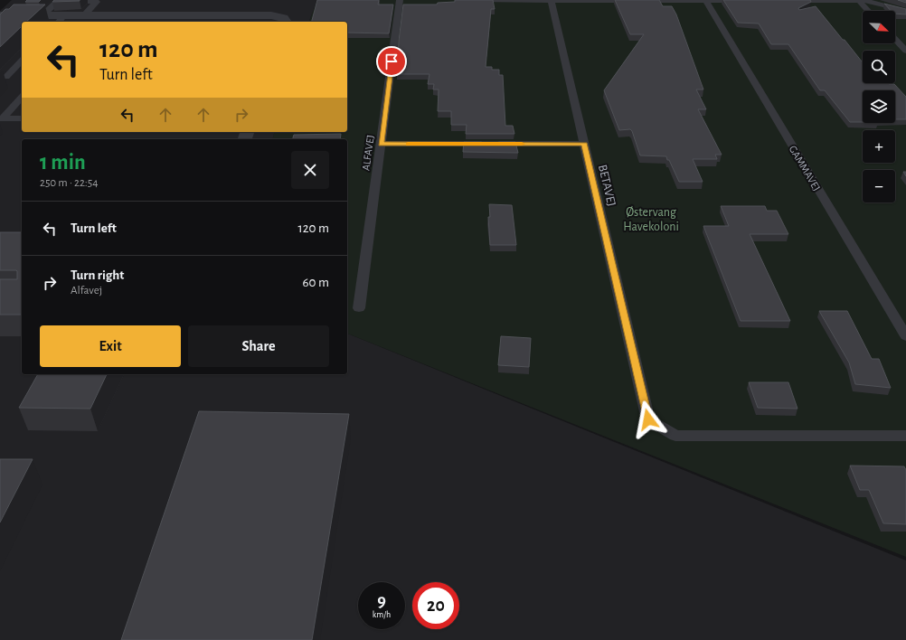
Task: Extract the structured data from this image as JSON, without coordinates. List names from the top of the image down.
{
  "streets": {
    "lane": ["ALFAVEJ", "GAMMAVEJ", "BETAVEJ"]
  },
  "parks": ["Østervang Havekoloni"],
  "north": "bottom right",
  "page": {
    "map_buttons": ["+", "−"],
    "turn": ["120 m", "Turn left"],
    "heading": ["1 min", "250 m · 22:54"],
    "list": [
      {
        "name": "Turn left",
        "value": "120 m"
      },
      {
        "name": "Turn right",
        "note": "Alfavej",
        "value": "60 m"
      }
    ],
    "buttons": ["Exit", "Share"],
    "speed": "9 km/h",
    "limit": "20"
  }
}
